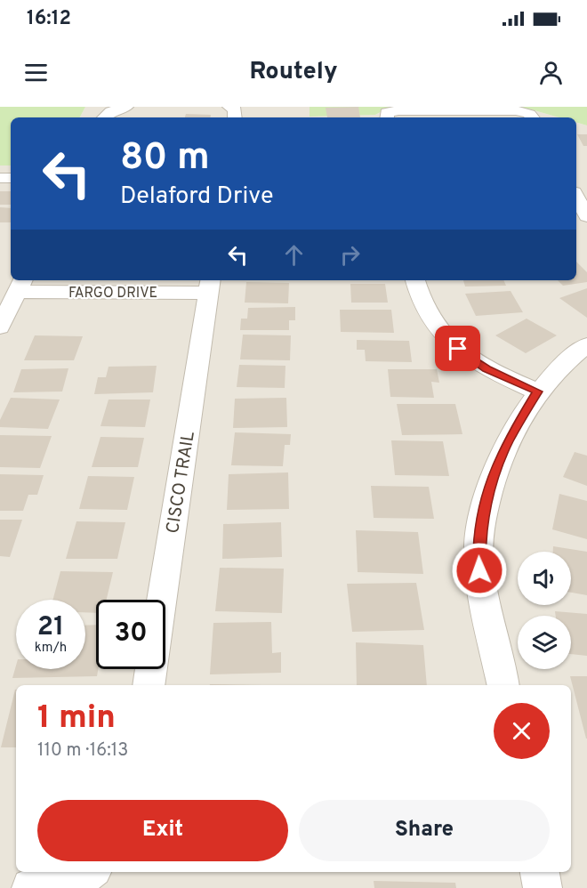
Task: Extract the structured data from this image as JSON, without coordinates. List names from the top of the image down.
{
  "streets": {
    "street": ["FARGO DRIVE", "CISCO TRAIL"]
  },
  "crossings": [
    ["FARGO DRIVE", "CISCO TRAIL"]
  ],
  "page": {
    "status": "16:12",
    "header": "Routely",
    "turn": ["80 m", "Delaford Drive"],
    "speed": "21 km/h",
    "limit": "30",
    "heading": ["1 min", "110 m · 16:13"],
    "buttons": ["Exit", "Share"]
  }
}
